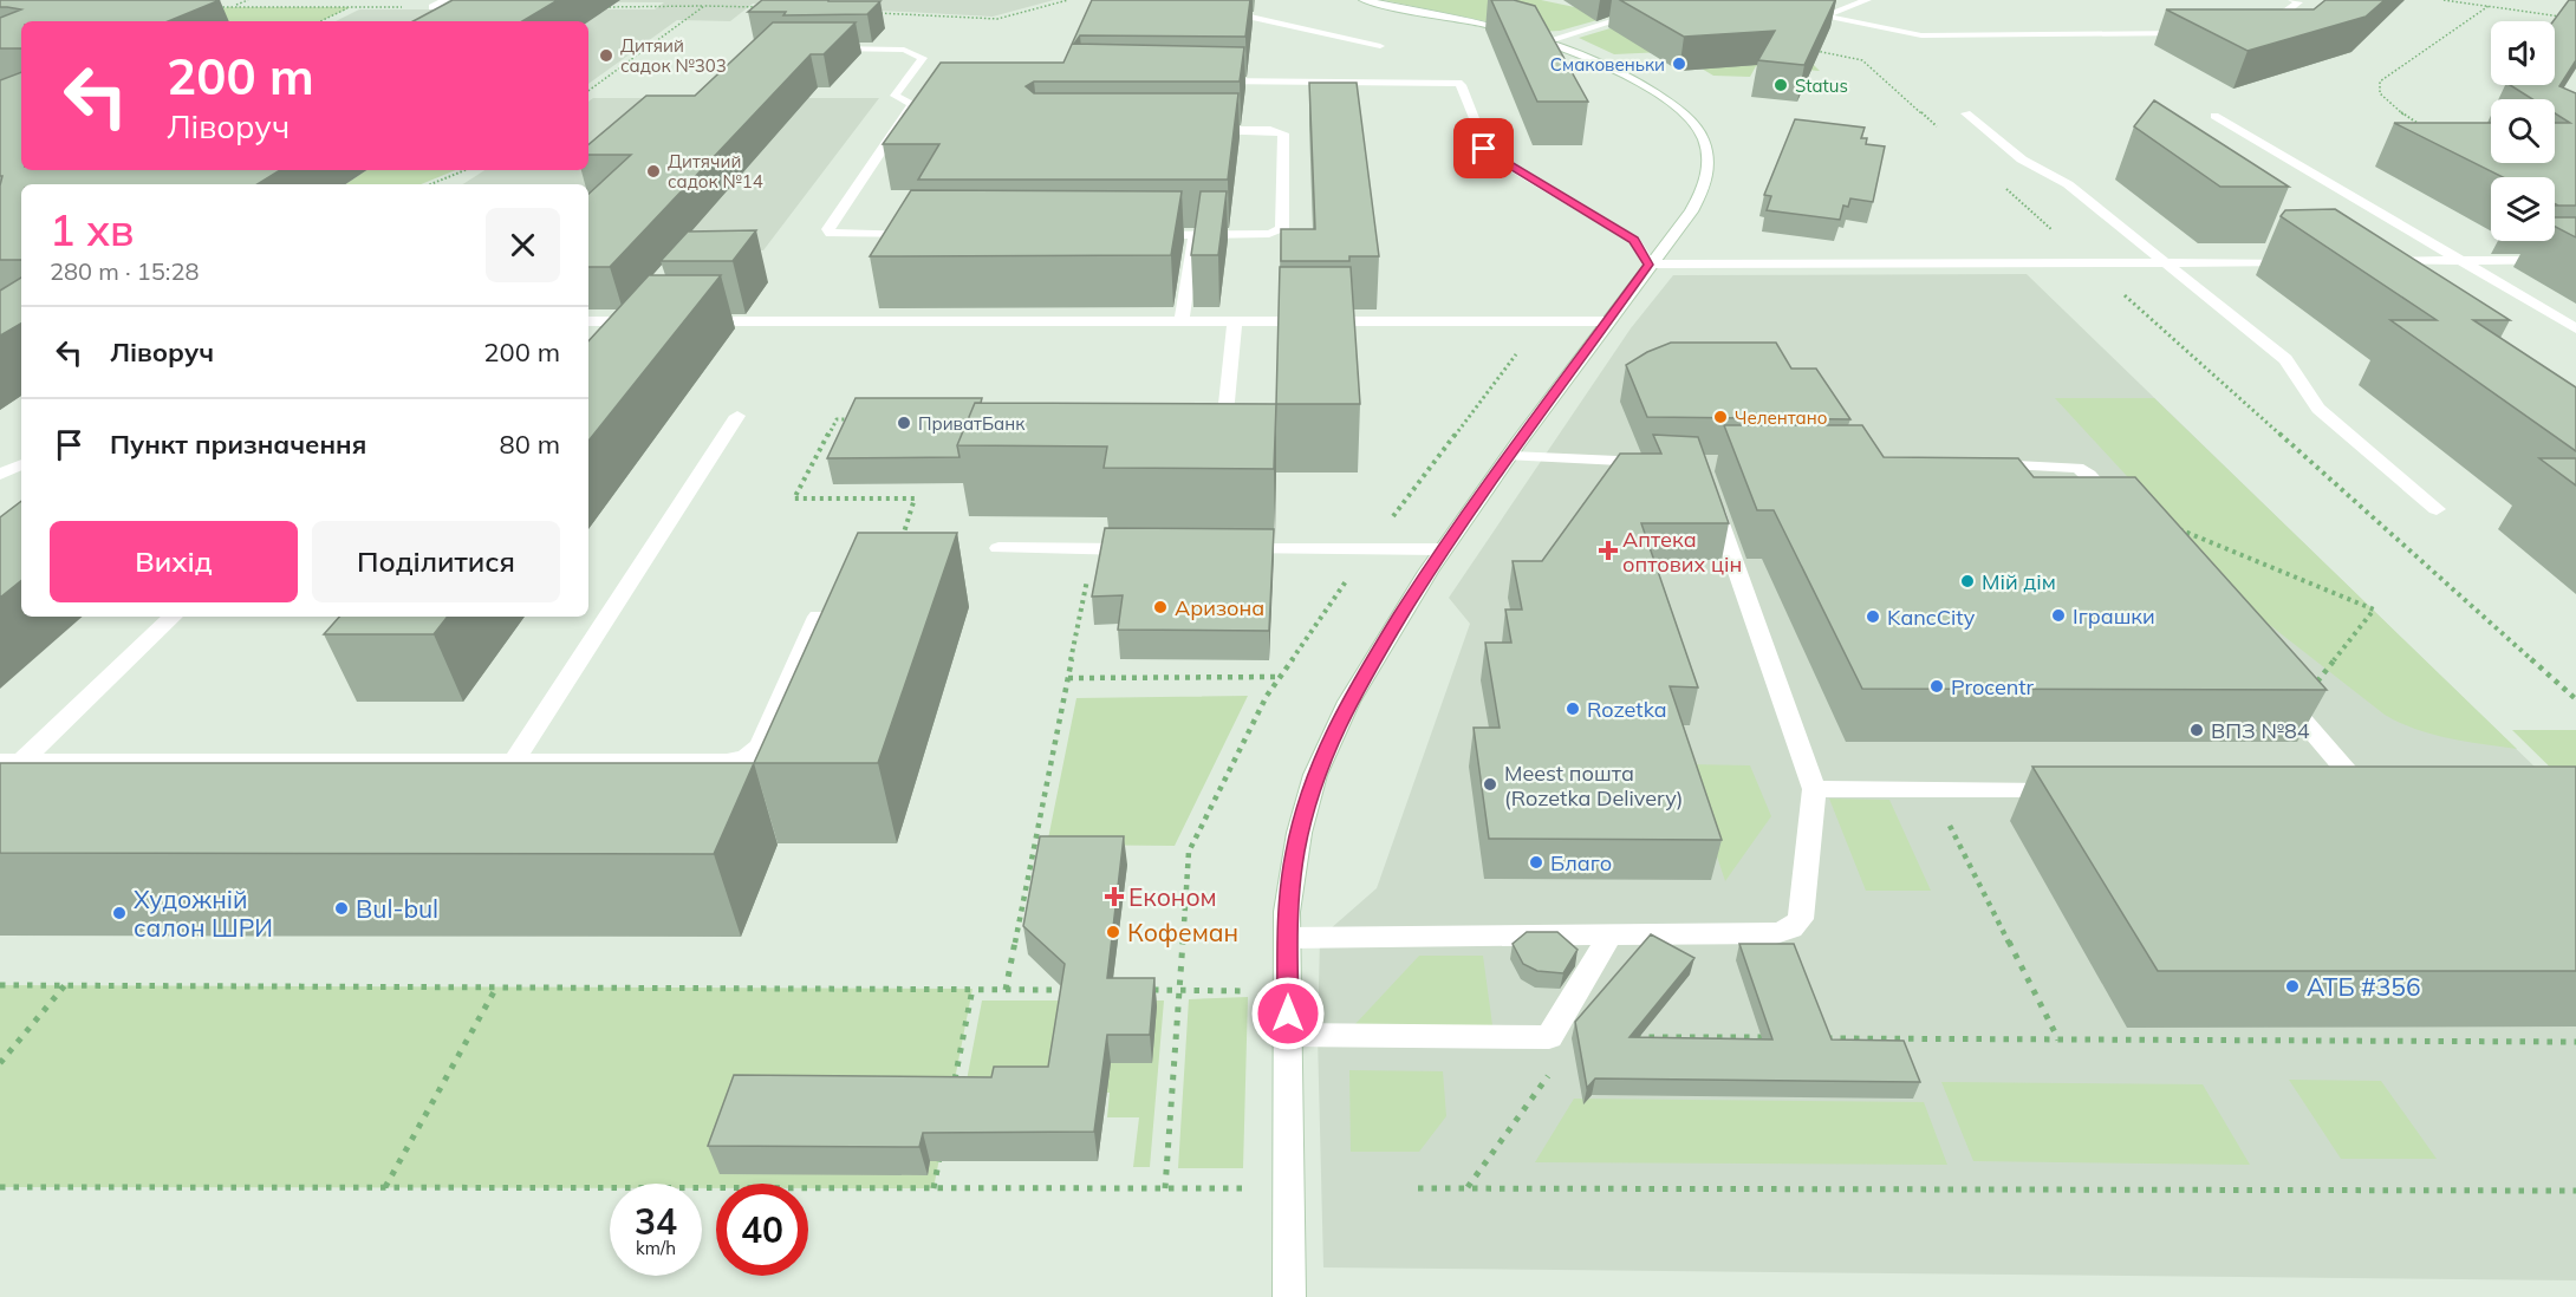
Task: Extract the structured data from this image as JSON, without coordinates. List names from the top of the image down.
{
  "places": {
    "other": [
      "Дитяий садок №303",
      "Смаковеньки",
      "Status",
      "Дитячий садок №14",
      "Челентано",
      "ПриватБанк",
      "Мій дім",
      "Аризона",
      "Іграшки",
      "KancCity",
      "Procentr",
      "Rozetka",
      "ВПЗ №84",
      "Meest пошта (Rozetka Delivery)",
      "Благо",
      "Bul-bul",
      "Художній салон ШРИ",
      "Кофеман",
      "АТБ #356"
    ],
    "health": ["Аптека оптових цін", "Економ"]
  },
  "page": {
    "turn": ["200 m", "Ліворуч"],
    "heading": ["1 хв", "280 m · 15:28"],
    "list": [
      {
        "name": "Ліворуч",
        "value": "200 m"
      },
      {
        "name": "Пункт призначення",
        "value": "80 m"
      }
    ],
    "buttons": ["Вихід", "Поділитися"],
    "speed": "34 km/h",
    "limit": "40"
  }
}
